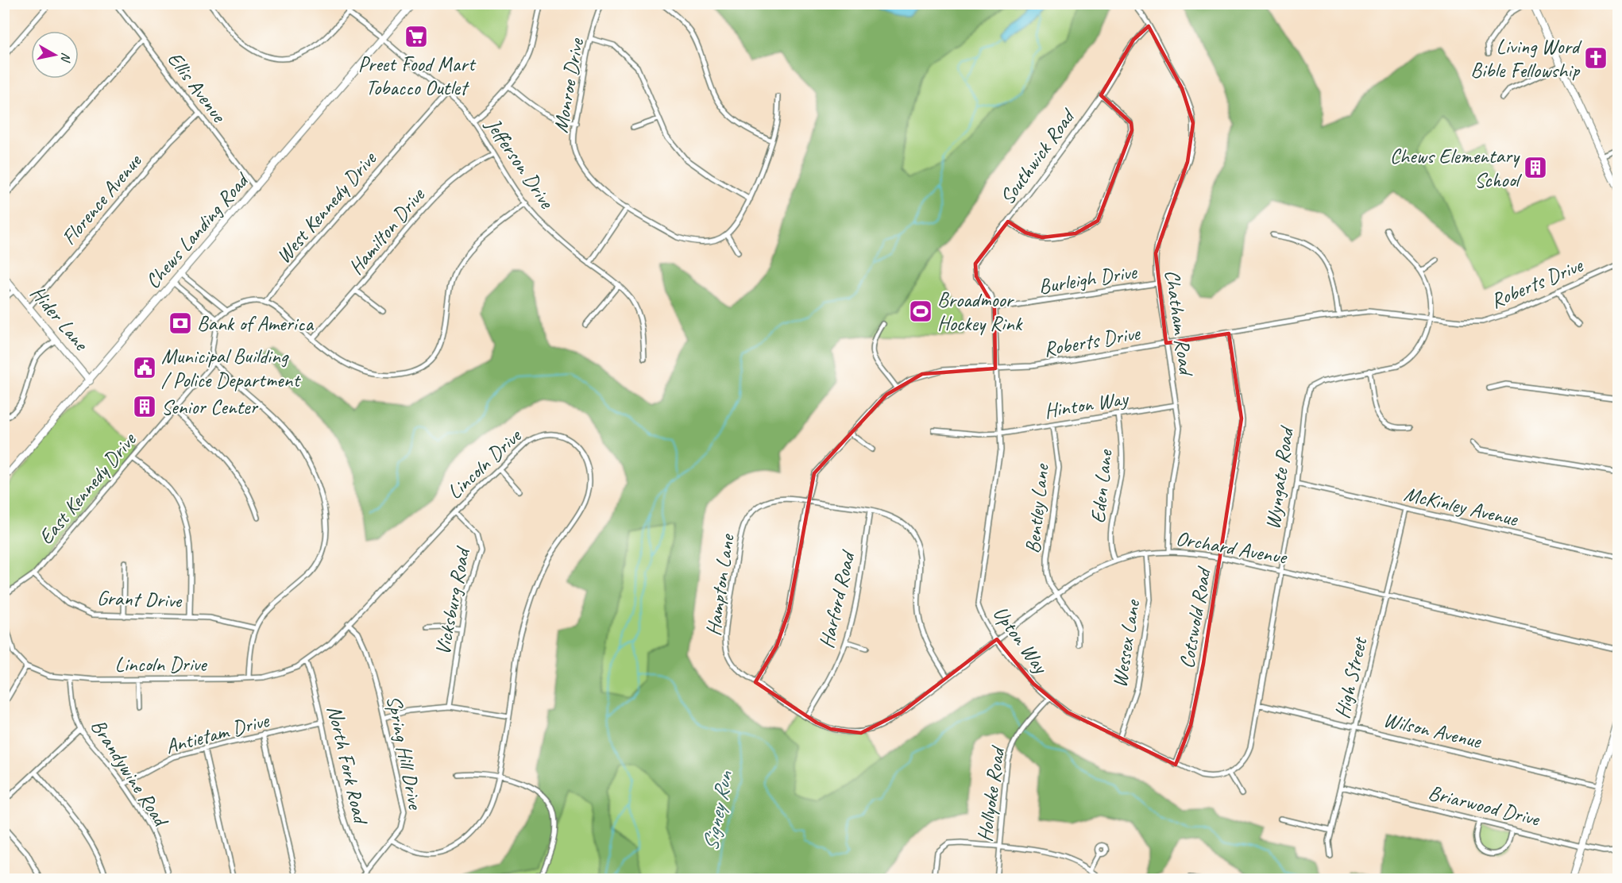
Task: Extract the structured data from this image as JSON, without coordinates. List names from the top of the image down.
{
  "streets": {
    "main road": ["Chews Landing Road", "Hider Lane"],
    "street": [
      "Monroe Drive",
      "Ellis Avenue",
      "Southwick Road",
      "Jefferson Drive",
      "Florence Avenue",
      "West Kennedy Drive",
      "Hamilton Drive",
      "Burleigh Drive",
      "Roberts Drive",
      "Chatham Road",
      "Hinton Way",
      "Lincoln Drive",
      "Wyngate Road",
      "Eden Lane",
      "East Kennedy Drive",
      "McKinley Avenue",
      "Bentley Lane",
      "Orchard Avenue",
      "Hampton Lane",
      "Grant Drive",
      "Harford Road",
      "Vicksburg Road",
      "Cotswold Road",
      "Upton Way",
      "Wessex Lane",
      "High Street",
      "Wilson Avenue",
      "Antietam Drive",
      "Spring Hill Drive",
      "North Fork Road",
      "Brandywine Road",
      "Hollyoke Road",
      "Briarwood Drive"
    ]
  },
  "crossings": [
    ["Ellis Avenue", "Florence Avenue"],
    ["Ellis Avenue", "Chews Landing Road"],
    ["Southwick Road", "Burleigh Drive"],
    ["Southwick Road", "Chatham Road"],
    ["Southwick Road", "Upton Way"],
    ["Jefferson Drive", "West Kennedy Drive"],
    ["Jefferson Drive", "Chews Landing Road"],
    ["Jefferson Drive", "Hamilton Drive"],
    ["Florence Avenue", "Hider Lane"],
    ["Chews Landing Road", "Hider Lane"],
    ["Burleigh Drive", "Chatham Road"],
    ["Burleigh Drive", "Upton Way"],
    ["Roberts Drive", "Chatham Road"],
    ["Roberts Drive", "Wyngate Road"],
    ["Roberts Drive", "Orchard Avenue"],
    ["Roberts Drive", "Hampton Lane"],
    ["Roberts Drive", "Cotswold Road"],
    ["Roberts Drive", "Upton Way"],
    ["Chatham Road", "Hinton Way"],
    ["Chatham Road", "Orchard Avenue"],
    ["Hinton Way", "Eden Lane"],
    ["Hinton Way", "Bentley Lane"],
    ["Hinton Way", "Upton Way"],
    ["Lincoln Drive", "Vicksburg Road"],
    ["Lincoln Drive", "Spring Hill Drive"],
    ["Lincoln Drive", "North Fork Road"],
    ["Lincoln Drive", "Brandywine Road"],
    ["Wyngate Road", "McKinley Avenue"],
    ["Wyngate Road", "Orchard Avenue"],
    ["Wyngate Road", "Upton Way"],
    ["Wyngate Road", "Wilson Avenue"],
    ["Eden Lane", "Orchard Avenue"],
    ["East Kennedy Drive", "Grant Drive"],
    ["McKinley Avenue", "High Street"],
    ["Bentley Lane", "Orchard Avenue"],
    ["Orchard Avenue", "Hampton Lane"],
    ["Orchard Avenue", "Harford Road"],
    ["Orchard Avenue", "Cotswold Road"],
    ["Orchard Avenue", "Upton Way"],
    ["Orchard Avenue", "Wessex Lane"],
    ["Orchard Avenue", "High Street"],
    ["Hampton Lane", "Harford Road"],
    ["Cotswold Road", "Upton Way"],
    ["Upton Way", "Wessex Lane"],
    ["Upton Way", "Hollyoke Road"],
    ["High Street", "Wilson Avenue"],
    ["High Street", "Briarwood Drive"],
    ["Antietam Drive", "North Fork Road"],
    ["Antietam Drive", "Brandywine Road"],
    ["Spring Hill Drive", "North Fork Road"]
  ],
  "water": ["Signey Run"],
  "places": {
    "supermarket": ["Preet Food Mart Tobacco Outlet"],
    "church": ["Living Word Bible Fellowship"],
    "building": ["Chews Elementary School", "Senior Center"],
    "sports": ["Broadmoor Hockey Rink"],
    "bank": ["Bank of America"],
    "public building": ["Municipal Building / Police Department"]
  },
  "north": "right"
}
